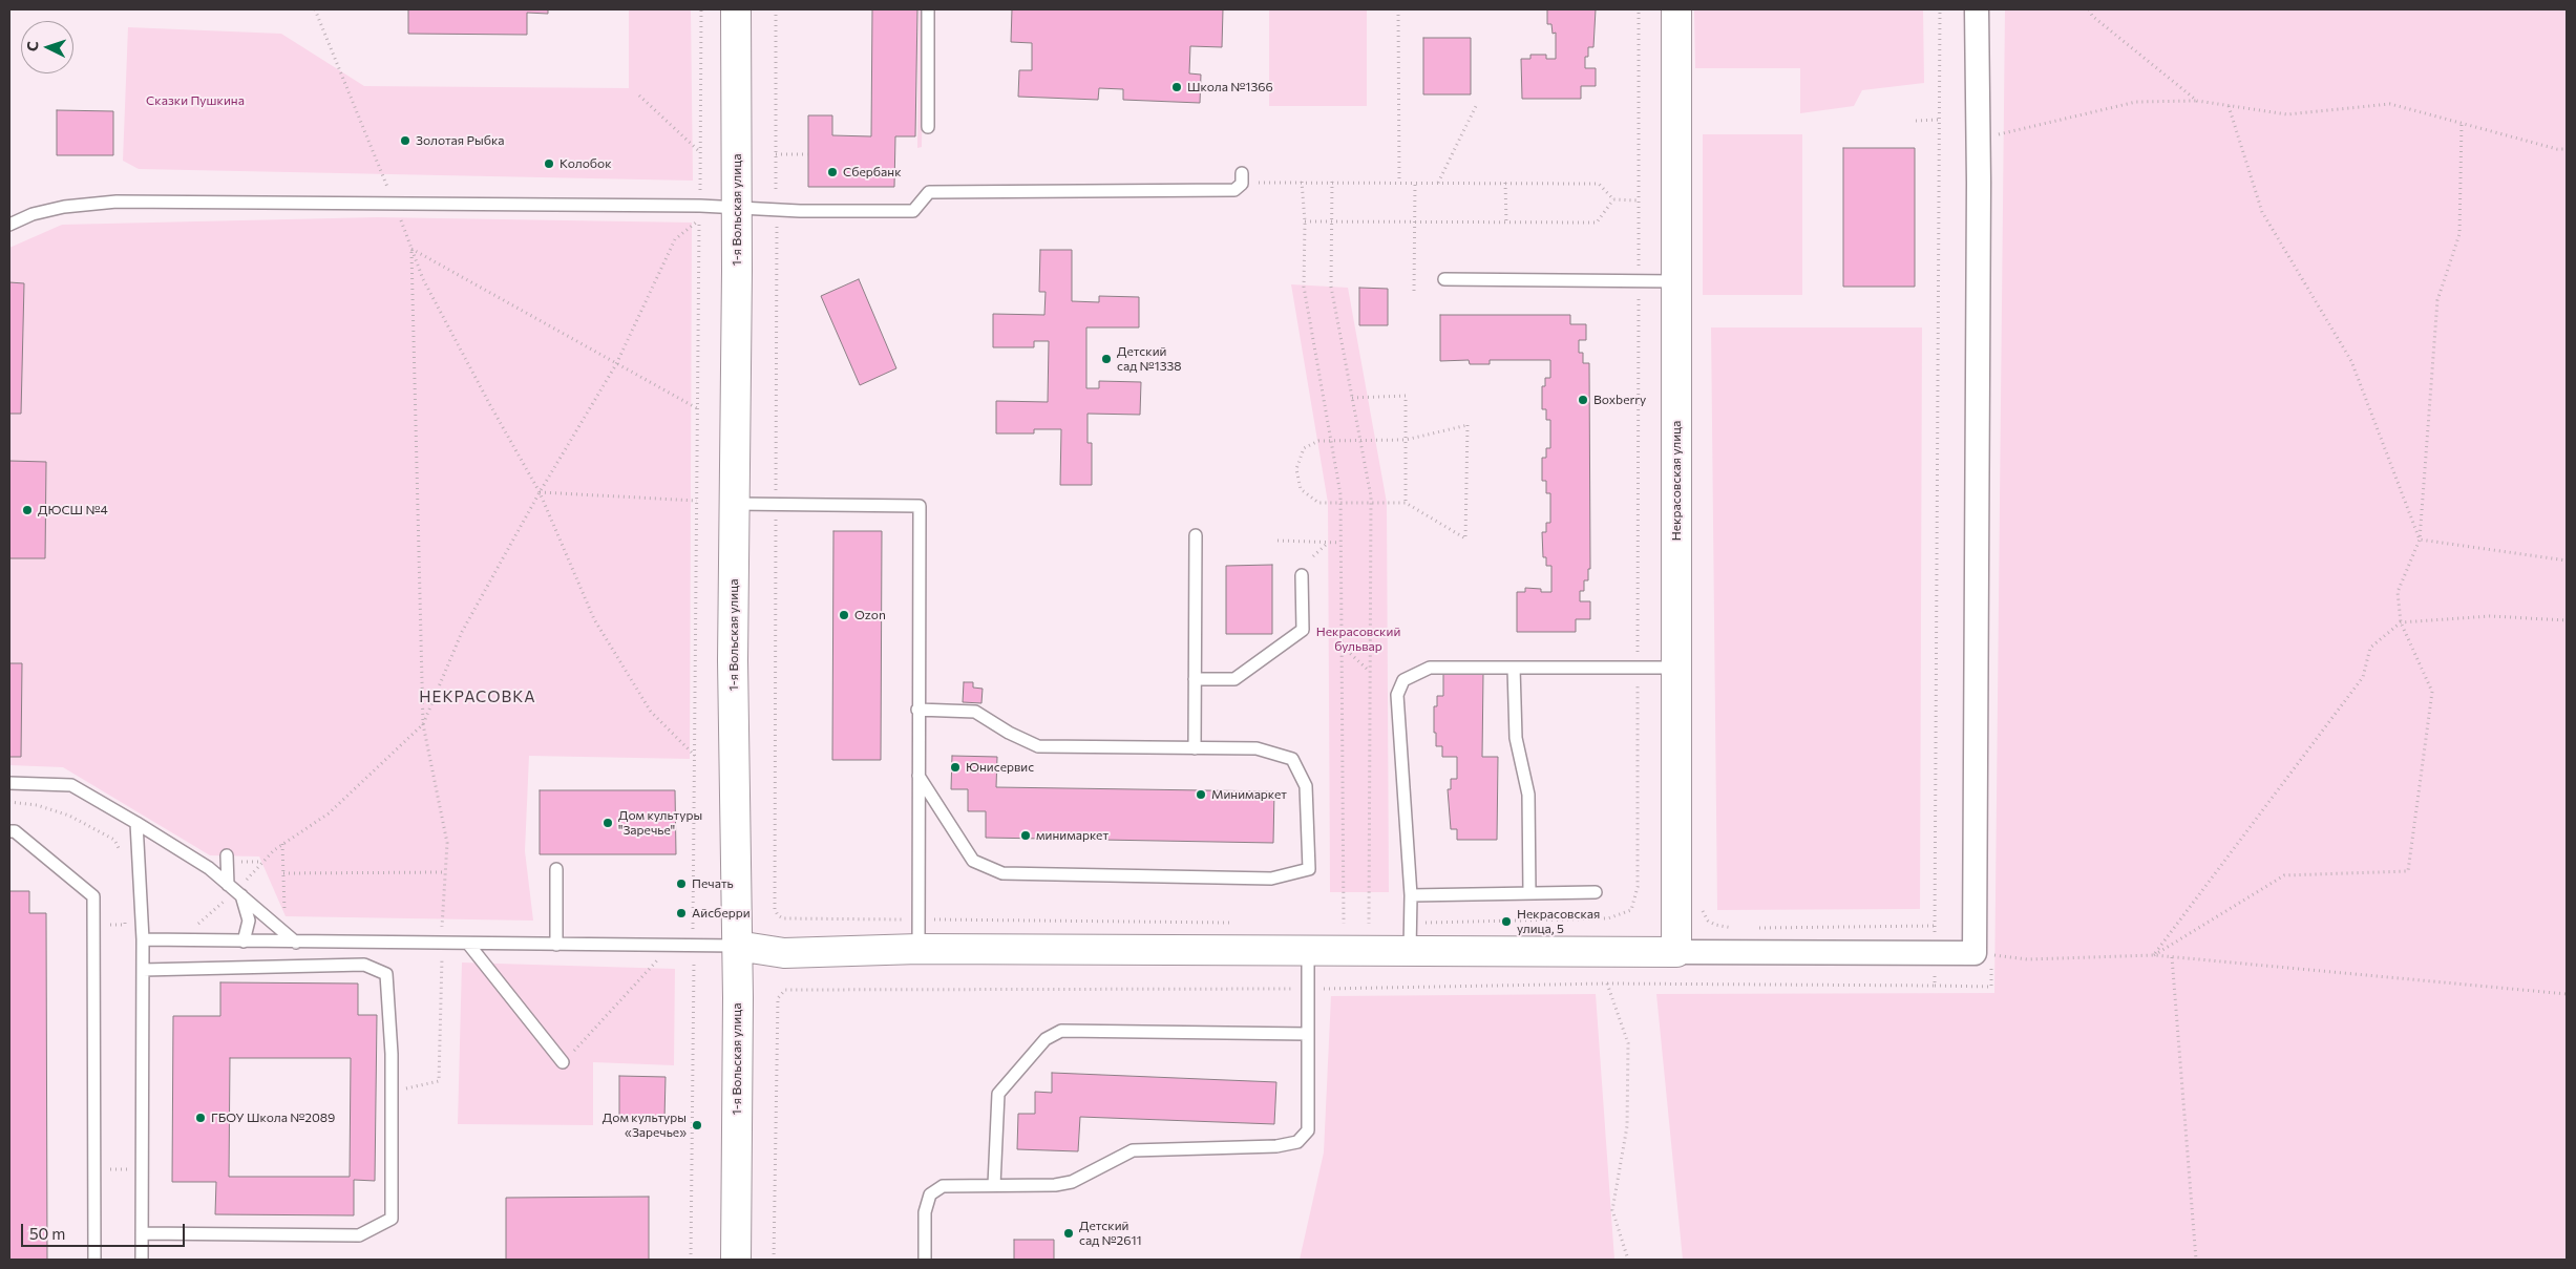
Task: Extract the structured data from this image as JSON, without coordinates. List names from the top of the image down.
{
  "streets": {
    "street": ["1-я Вольская улица", "Некрасовская улица"]
  },
  "districts": ["НЕКРАСОВКА"],
  "parks": ["Сказки Пушкина", "Некрасовский бульвар"],
  "places": [
    "Школа №1366",
    "Золотая Рыбка",
    "Колобок",
    "Сбербанк",
    "Детский сад №1338",
    "Boxberry",
    "ДЮСШ №4",
    "Ozon",
    "Юнисервис",
    "Минимаркет",
    "Дом культуры \"Заречье\"",
    "минимаркет",
    "Печать",
    "Айсберри",
    "Некрасовская улица, 5",
    "ГБОУ Школа №2089",
    "Дом культуры «Заречье»",
    "Детский сад №2611"
  ],
  "scale_bar": "50 m",
  "north": "left"
}
